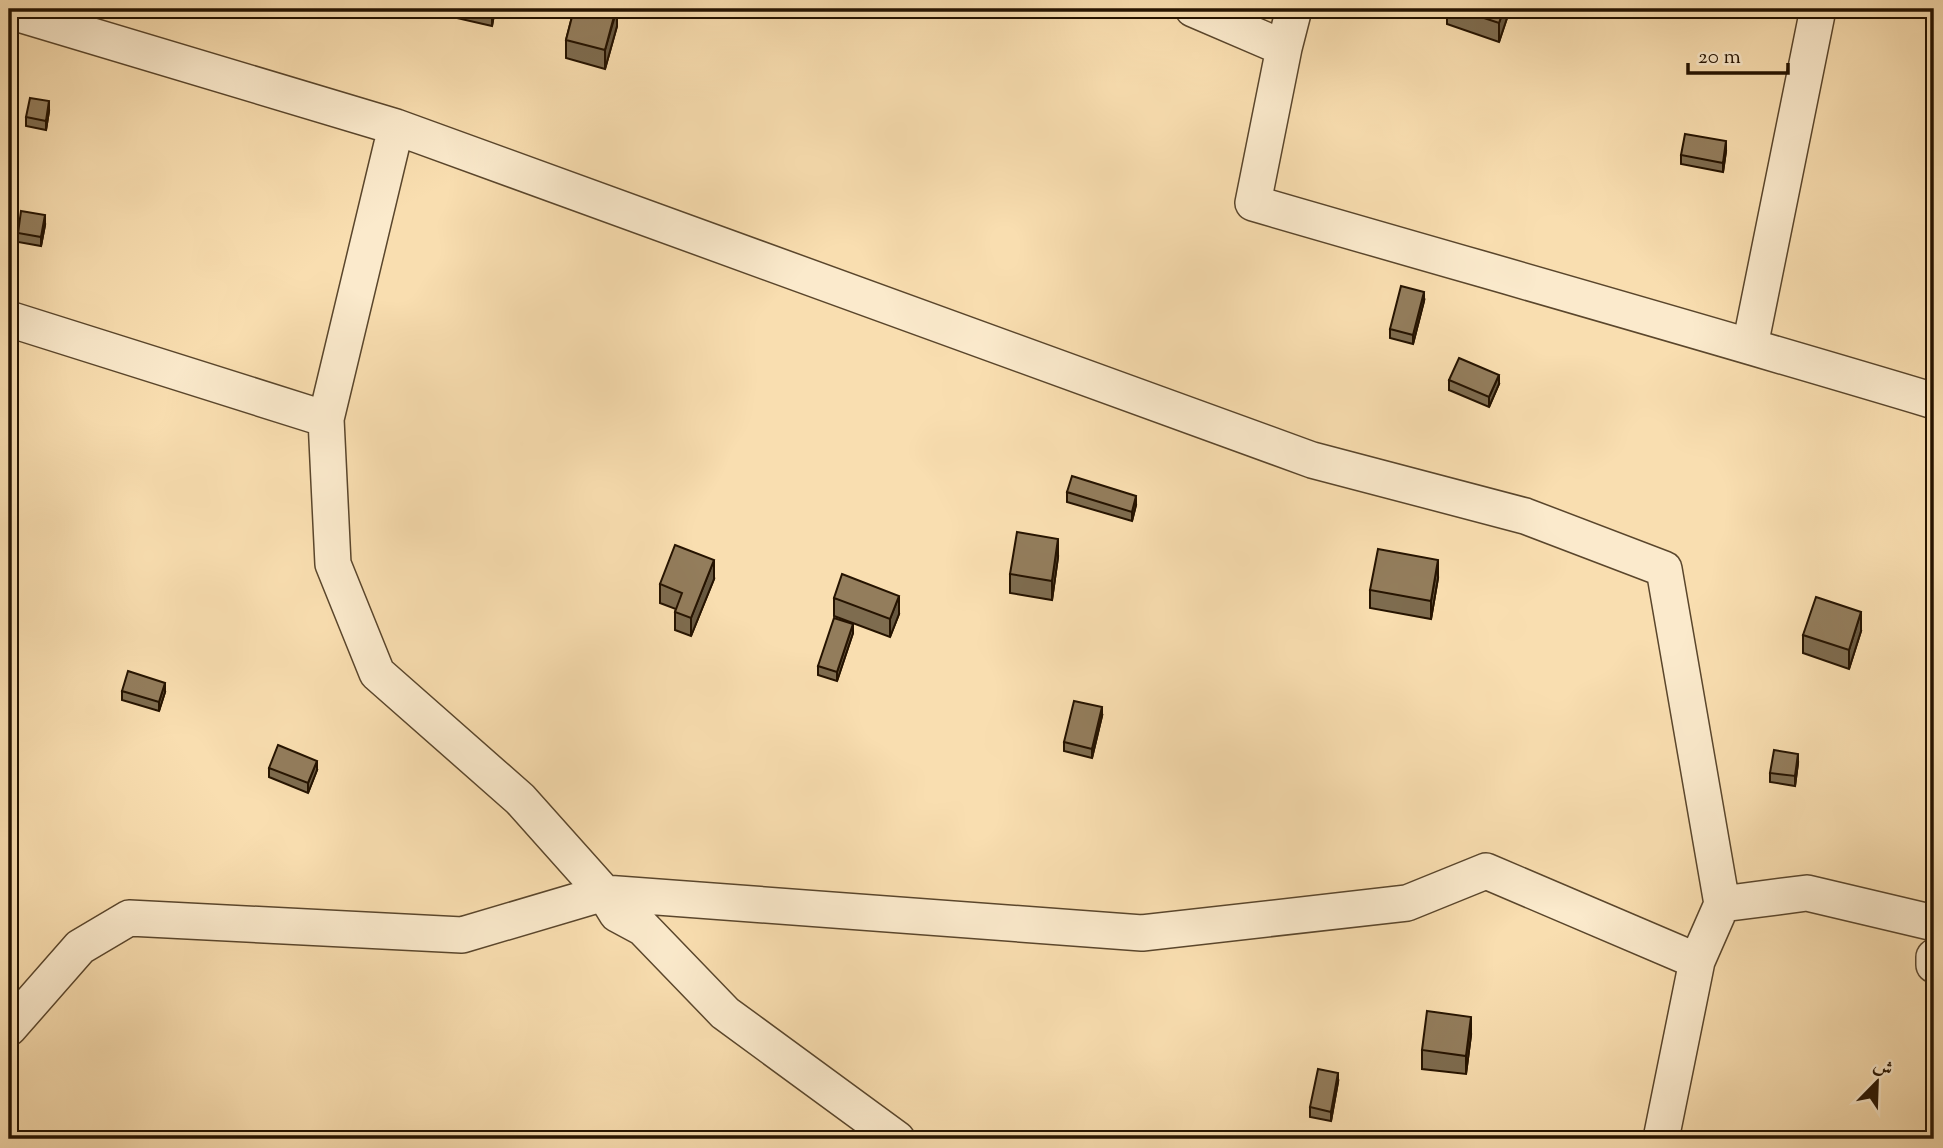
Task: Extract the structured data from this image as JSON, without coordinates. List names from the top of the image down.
{
  "scale_bar": "20 m",
  "north": "top right"
}
